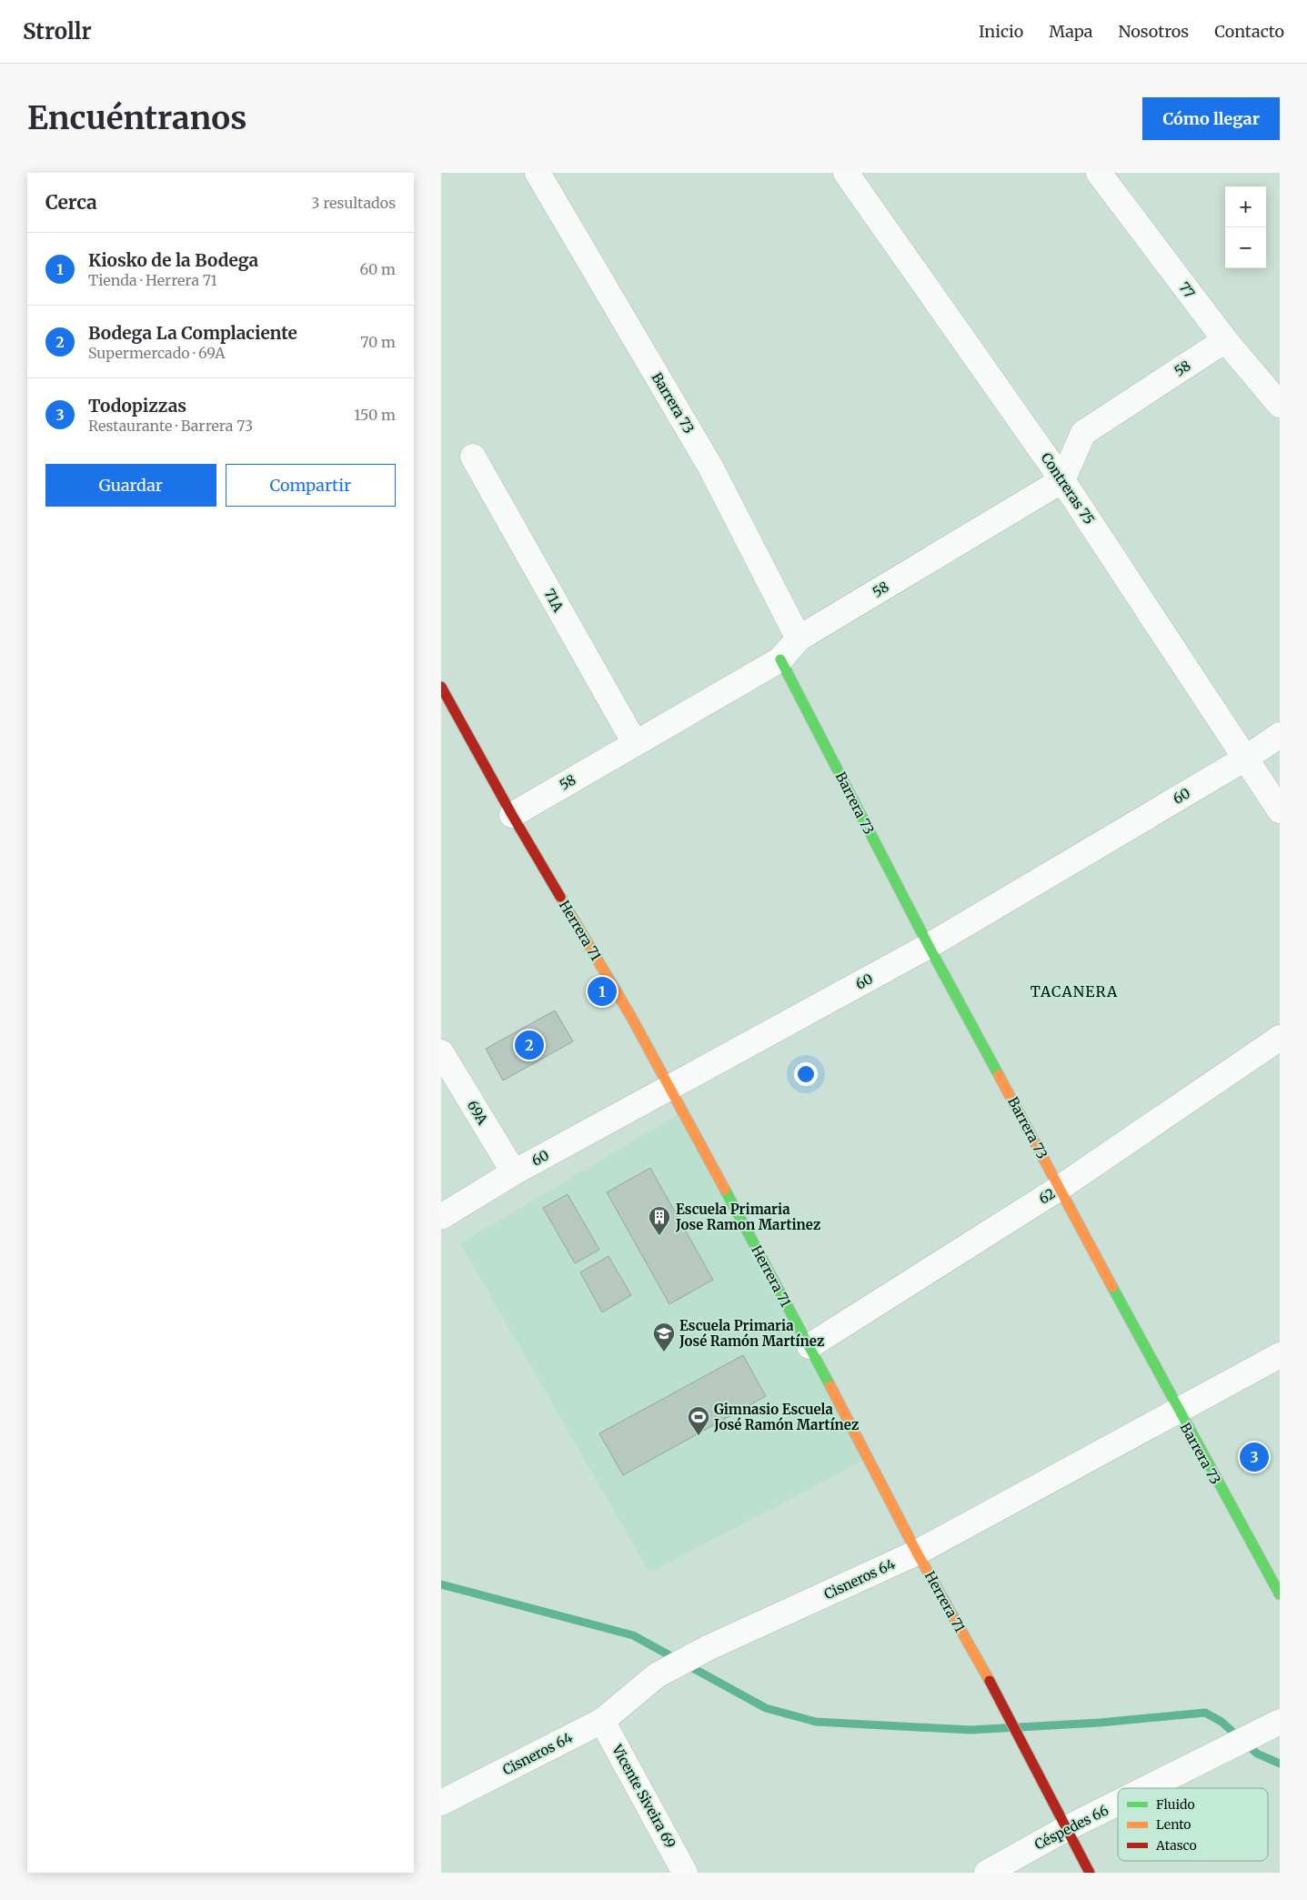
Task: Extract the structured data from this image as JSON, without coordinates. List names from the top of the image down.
{
  "streets": {
    "street": [
      "77",
      "58",
      "Barrera 73",
      "Contreras 75",
      "71A",
      "60",
      "Herrera 71",
      "69A",
      "62",
      "Cisneros 64",
      "Vicente Siveira 69",
      "Céspedes 66"
    ]
  },
  "crossings": [
    ["77", "58"],
    ["58", "Barrera 73"],
    ["58", "Contreras 75"],
    ["58", "71A"],
    ["58", "Herrera 71"],
    ["Barrera 73", "60"],
    ["Barrera 73", "62"],
    ["Barrera 73", "Cisneros 64"],
    ["Contreras 75", "60"],
    ["60", "Herrera 71"],
    ["60", "69A"],
    ["Herrera 71", "62"],
    ["Herrera 71", "Cisneros 64"],
    ["Herrera 71", "Céspedes 66"],
    ["Cisneros 64", "Vicente Siveira 69"]
  ],
  "districts": ["TACANERA"],
  "places": {
    "building": ["Escuela Primaria Jose Ramon Martinez"],
    "school or university": ["Escuela Primaria José Ramón Martínez"],
    "sports": ["Gimnasio Escuela José Ramón Martínez"]
  },
  "legend": ["Fluido", "Lento", "Atasco"],
  "page": {
    "header": "Strollr",
    "nav": [
      "Inicio",
      "Mapa",
      "Nosotros",
      "Contacto"
    ],
    "buttons": [
      "Cómo llegar",
      ["Guardar", "Compartir"]
    ],
    "title": "Encuéntranos",
    "heading": ["Cerca", "3 resultados"],
    "map_buttons": ["+", "−"],
    "list": [
      {
        "mark": "1",
        "name": "Kiosko de la Bodega",
        "note": "Tienda · Herrera 71",
        "value": "60 m"
      },
      {
        "mark": "2",
        "name": "Bodega La Complaciente",
        "note": "Supermercado · 69A",
        "value": "70 m"
      },
      {
        "mark": "3",
        "name": "Todopizzas",
        "note": "Restaurante · Barrera 73",
        "value": "150 m"
      }
    ],
    "pins": ["1", "2", "3"]
  }
}
